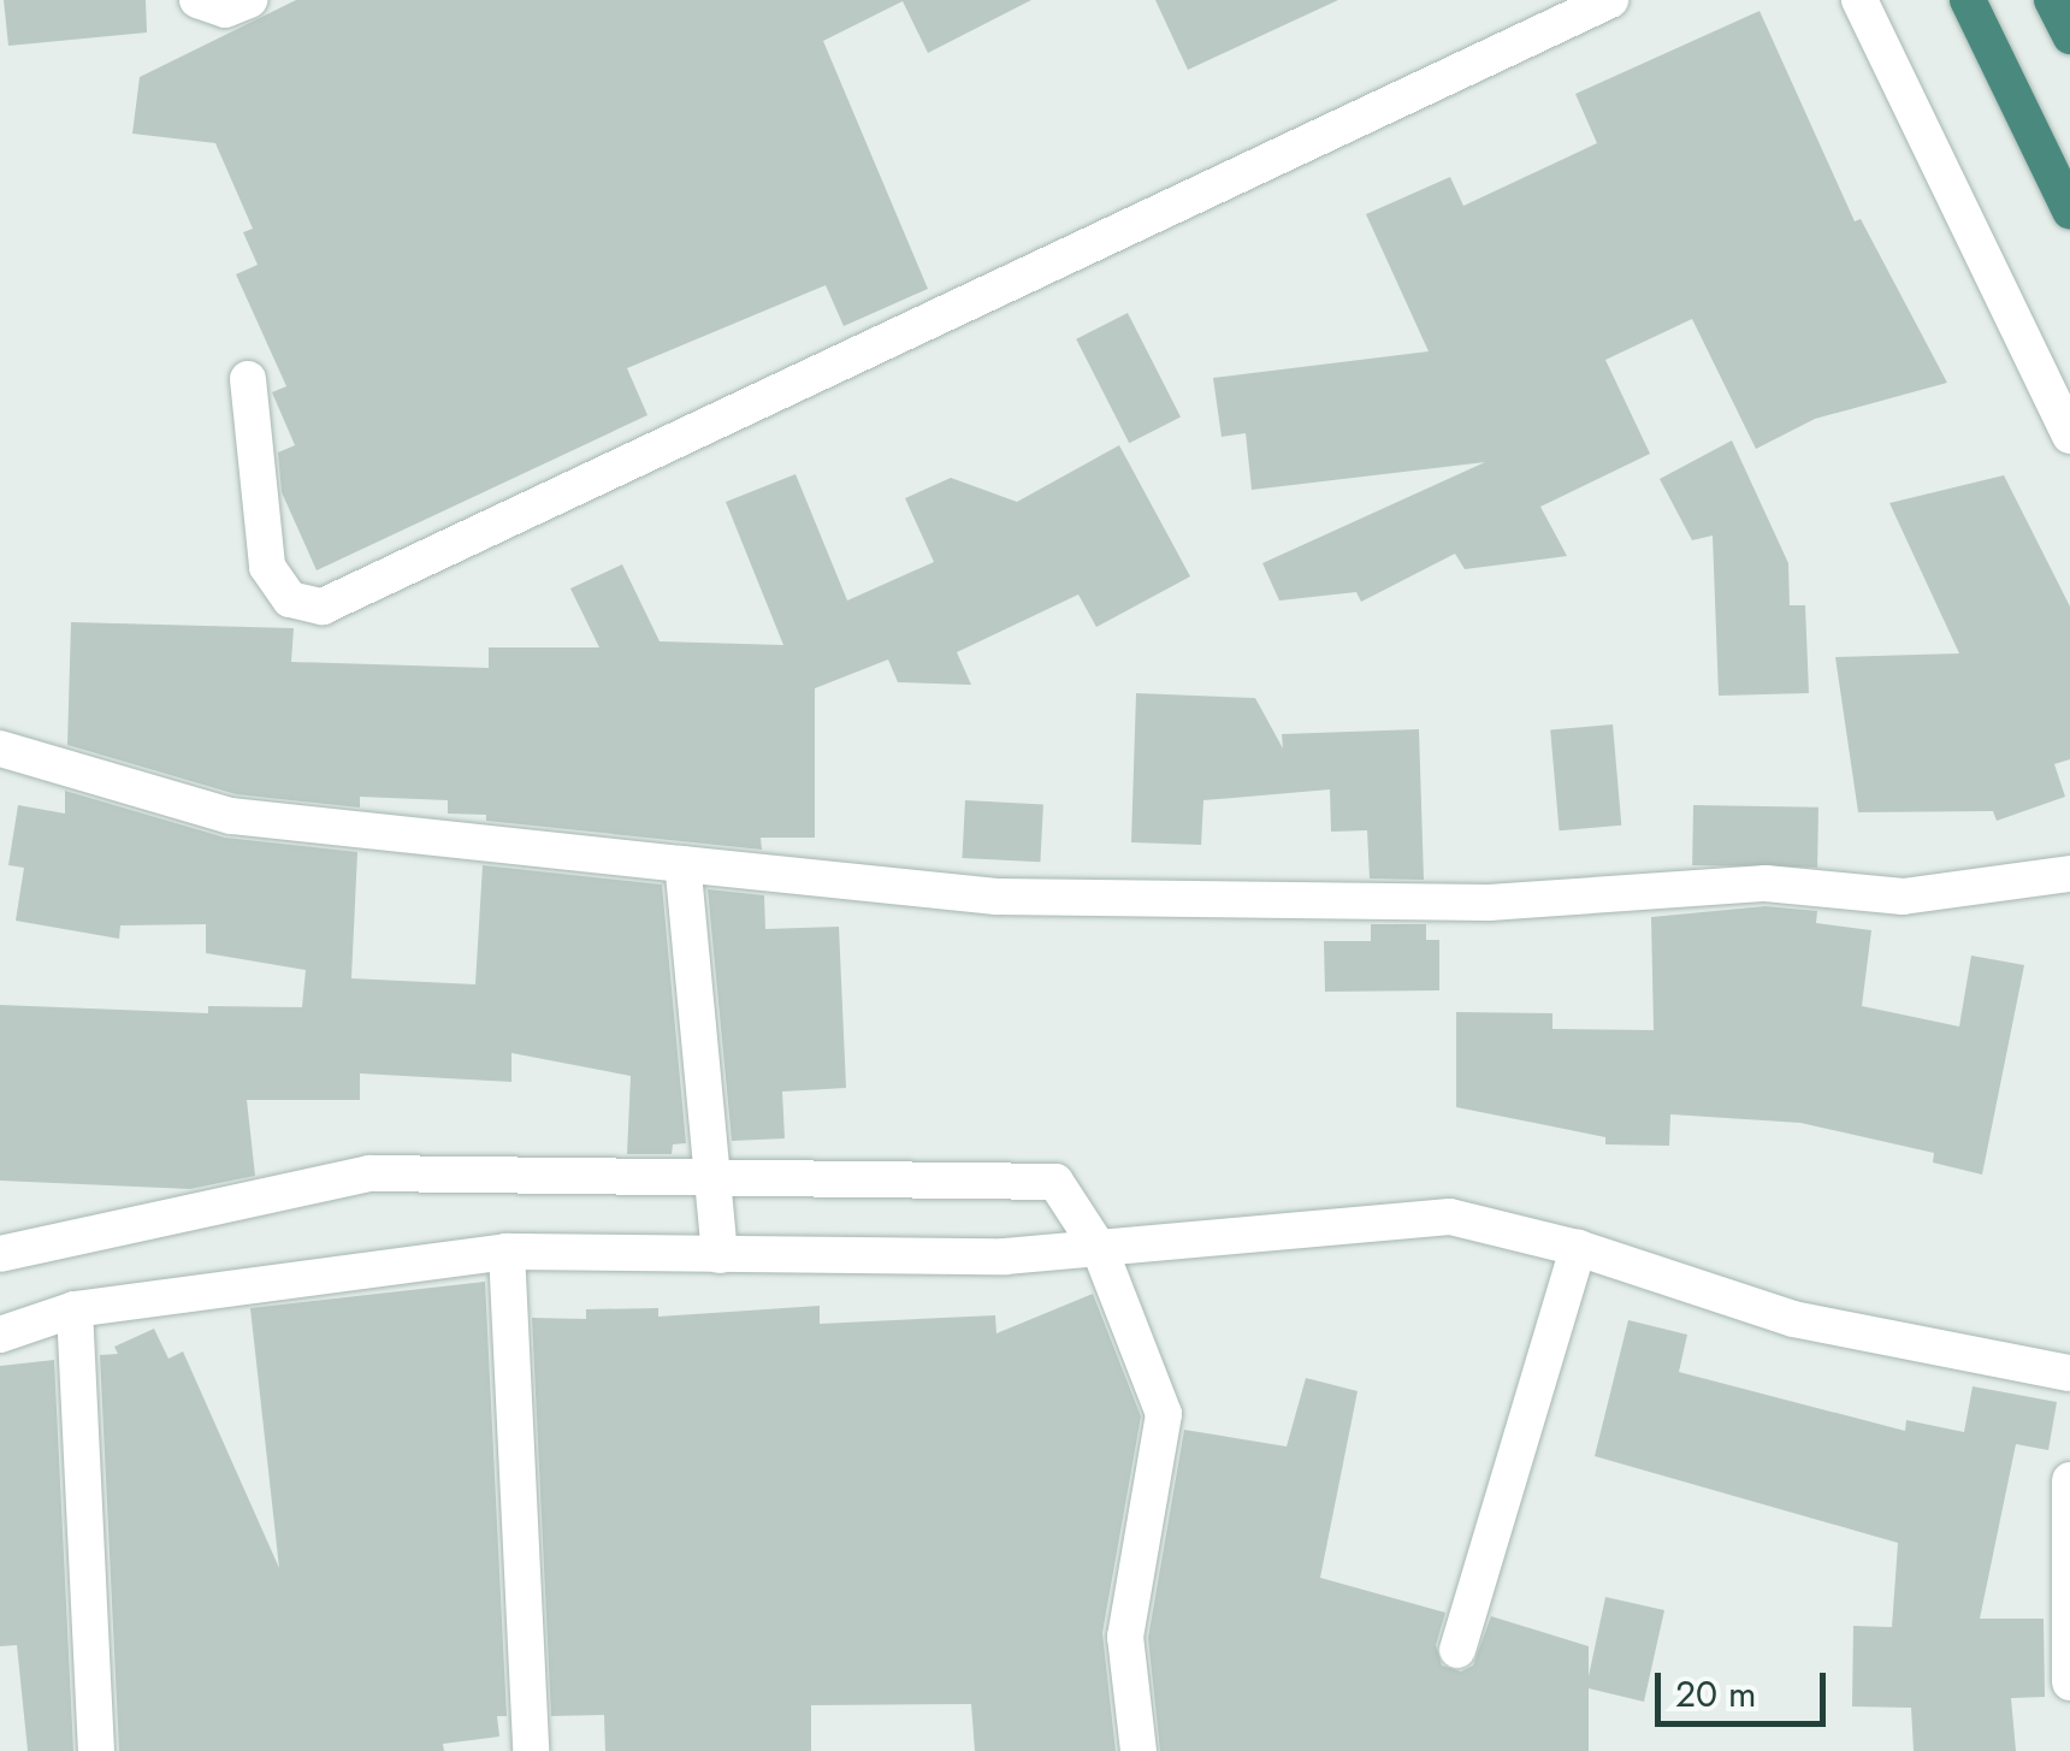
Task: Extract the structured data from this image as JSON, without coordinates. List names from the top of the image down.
{
  "scale_bar": "20 m"
}
